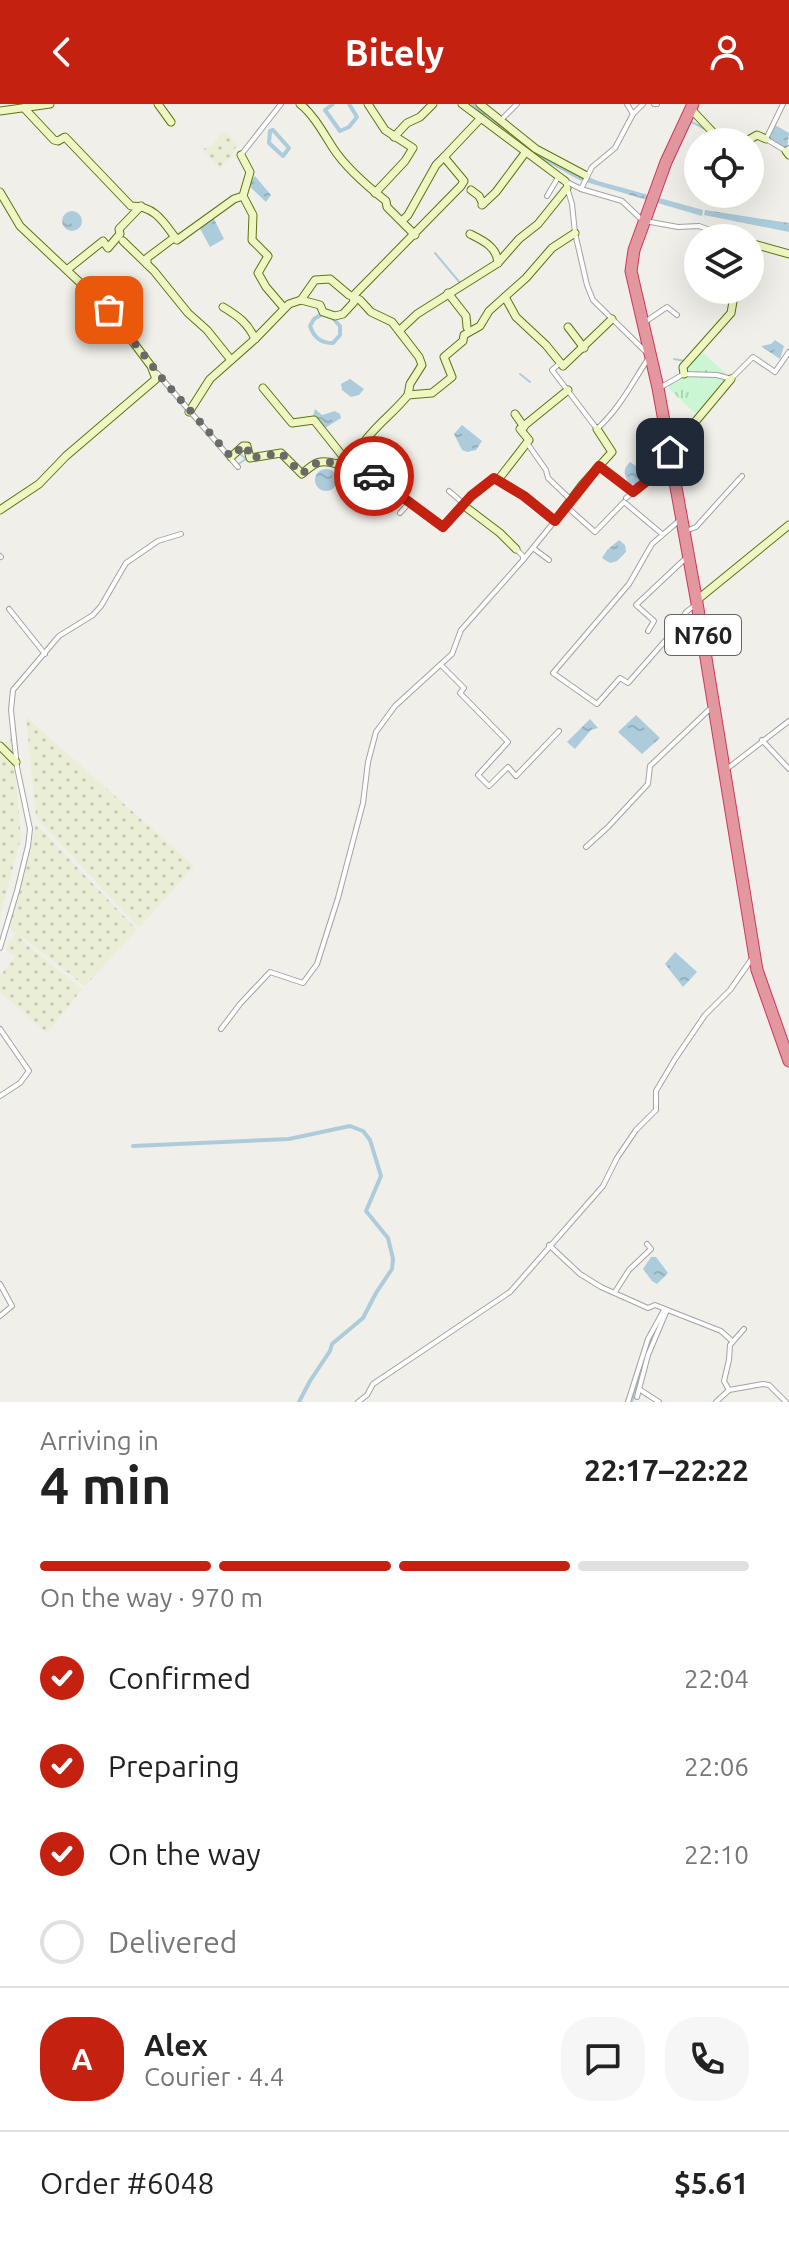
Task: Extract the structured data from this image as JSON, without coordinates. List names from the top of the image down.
{
  "streets": {
    "highway": ["N760"]
  },
  "page": {
    "header": "Bitely",
    "heading": ["4 min", "Arriving in", "22:17–22:22"],
    "panel": [
      "Alex",
      "Courier · 4.4",
      "Order #6048",
      "$5.61"
    ],
    "bar": "On the way · 970 m",
    "list": [
      ["Confirmed", "22:04"],
      ["Preparing", "22:06"],
      ["On the way", "22:10"],
      "Delivered"
    ],
    "round": "A"
  }
}
